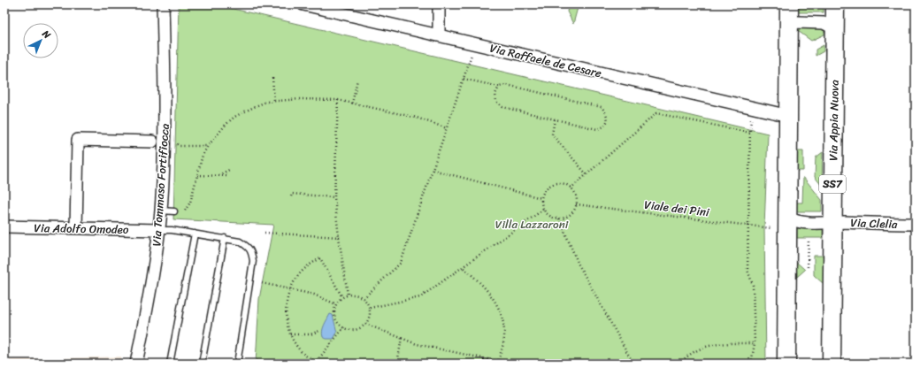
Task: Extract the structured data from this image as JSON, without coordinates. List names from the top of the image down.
{
  "streets": {
    "main road": ["Via Appia Nuova", "SS7"],
    "street": [
      "Via Raffaele de Cesare",
      "Via Tommaso Fortifiocca",
      "Via Clelia",
      "Via Adolfo Omodeo"
    ],
    "path": ["Viale dei Pini"]
  },
  "crossings": [
    ["Via Appia Nuova", "Via Clelia"],
    ["Via Tommaso Fortifiocca", "Via Adolfo Omodeo"]
  ],
  "parks": ["Villa Lazzaroni"],
  "north": "top right"
}
